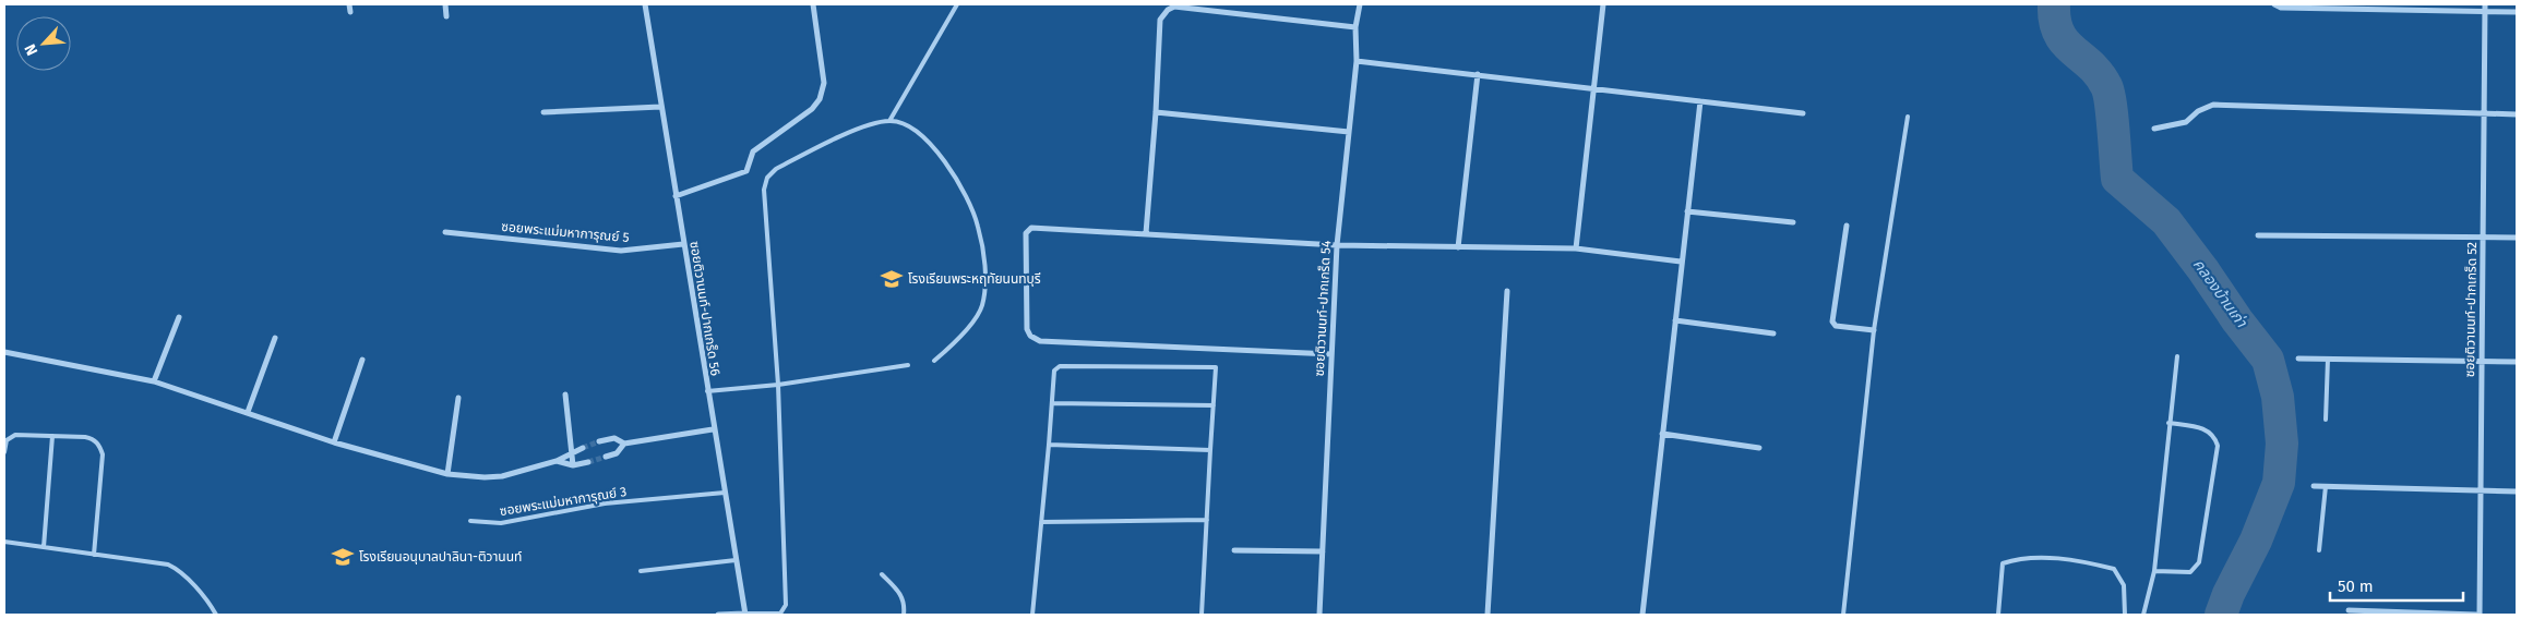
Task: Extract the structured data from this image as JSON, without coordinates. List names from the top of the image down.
{
  "streets": {
    "street": [
      "ซอยพระแม่มหาการุณย์ 5",
      "ซอยติวานนท์-ปากเกร็ด 56",
      "ซอยติวานนท์-ปากเกร็ด 54",
      "ซอยติวานนท์-ปากเกร็ด 52"
    ],
    "lane": ["ซอยพระแม่มหาการุณย์ 3"]
  },
  "crossings": [
    ["ซอยพระแม่มหาการุณย์ 5", "ซอยติวานนท์-ปากเกร็ด 56"],
    ["ซอยติวานนท์-ปากเกร็ด 56", "ซอยพระแม่มหาการุณย์ 3"]
  ],
  "water": ["คลองบ้านเก่า"],
  "places": {
    "school or university": ["โรงเรียนพระหฤทัยนนทบุรี", "โรงเรียนอนุบาลปาลินา-ติวานนท์"]
  },
  "scale_bar": "50 m",
  "north": "bottom left"
}
